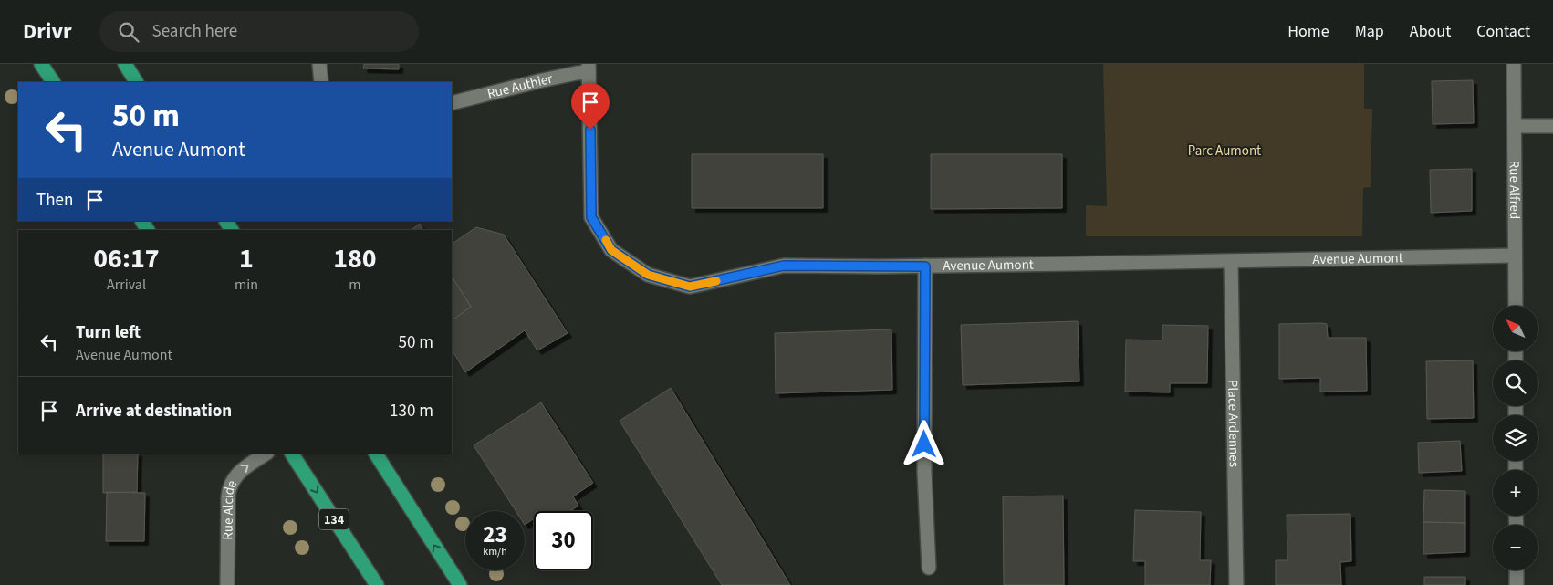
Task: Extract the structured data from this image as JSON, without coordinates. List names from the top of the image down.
{
  "streets": {
    "main road": ["134"],
    "street": [
      "Rue Authier",
      "Rue Alfred",
      "Avenue Aumont",
      "Place Ardennes",
      "Rue Alcide"
    ]
  },
  "crossings": [
    ["Rue Authier", "Avenue Aumont"],
    ["Rue Alfred", "Avenue Aumont"],
    ["Avenue Aumont", "Place Ardennes"]
  ],
  "one_way": ["Rue Alcide"],
  "parks": ["Parc Aumont"],
  "north": "top left",
  "page": {
    "header": "Drivr",
    "search": "Search here",
    "nav": [
      "Home",
      "Map",
      "About",
      "Contact"
    ],
    "turn": ["50 m", "Avenue Aumont"],
    "then": "Then",
    "eta": [
      "06:17",
      "Arrival",
      "1",
      "min",
      "180",
      "m"
    ],
    "map_buttons": ["+", "−"],
    "list": [
      {
        "name": "Turn left",
        "note": "Avenue Aumont",
        "value": "50 m"
      },
      {
        "name": "Arrive at destination",
        "value": "130 m"
      }
    ],
    "speed": "23 km/h",
    "limit": "30"
  }
}
